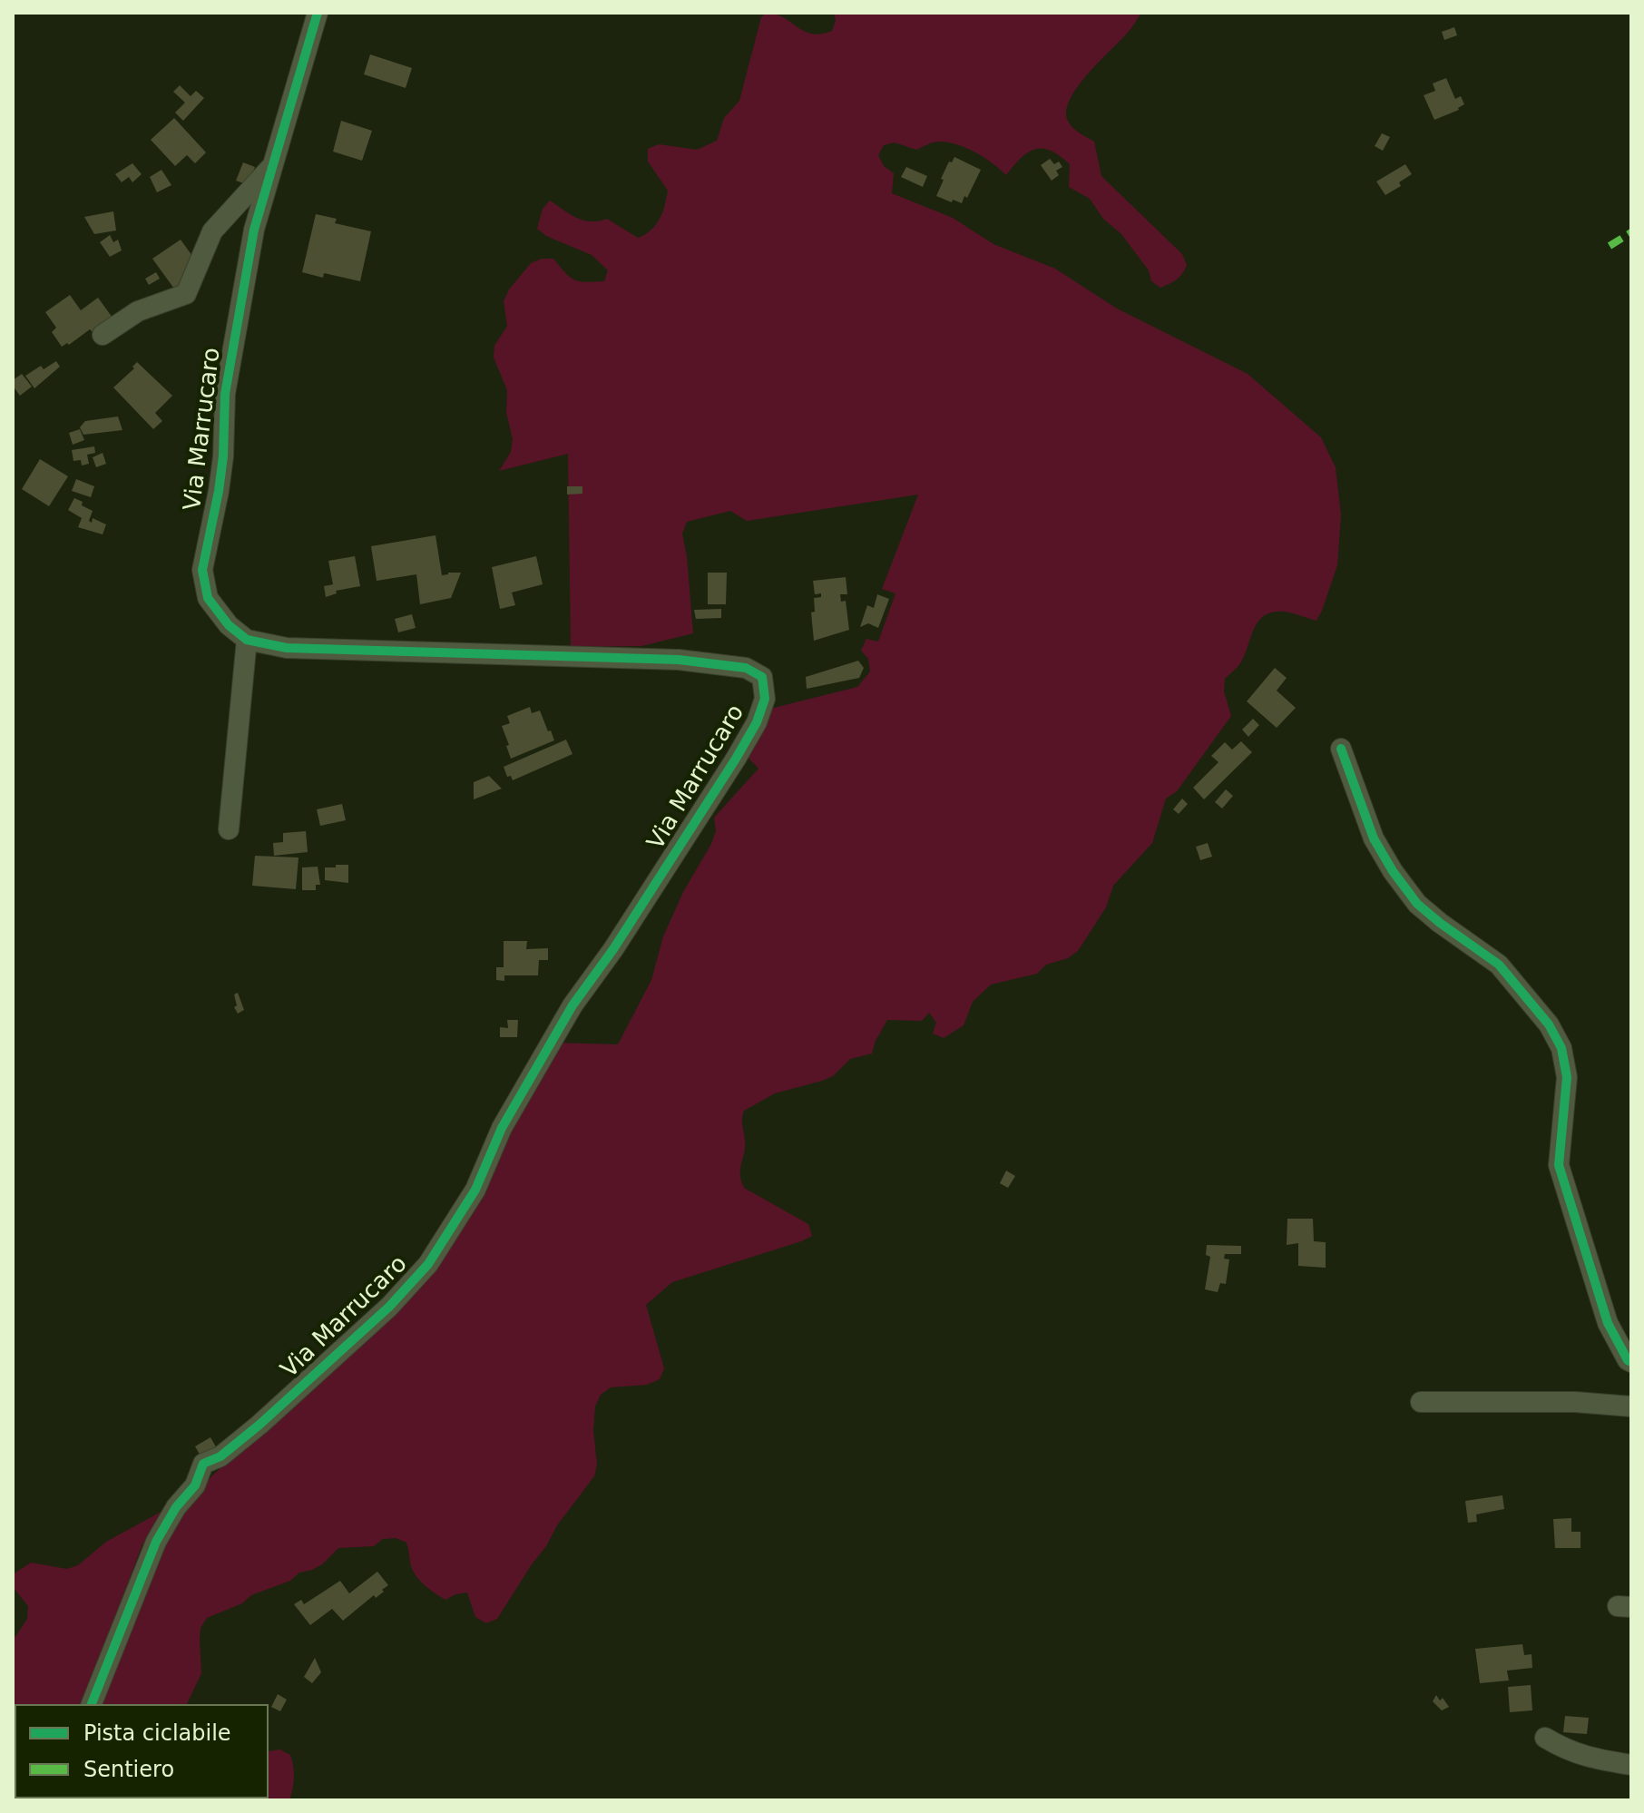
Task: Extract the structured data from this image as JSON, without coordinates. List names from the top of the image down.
{
  "streets": {
    "street": ["Via Marrucaro"]
  },
  "legend": ["Pista ciclabile", "Sentiero"]
}
